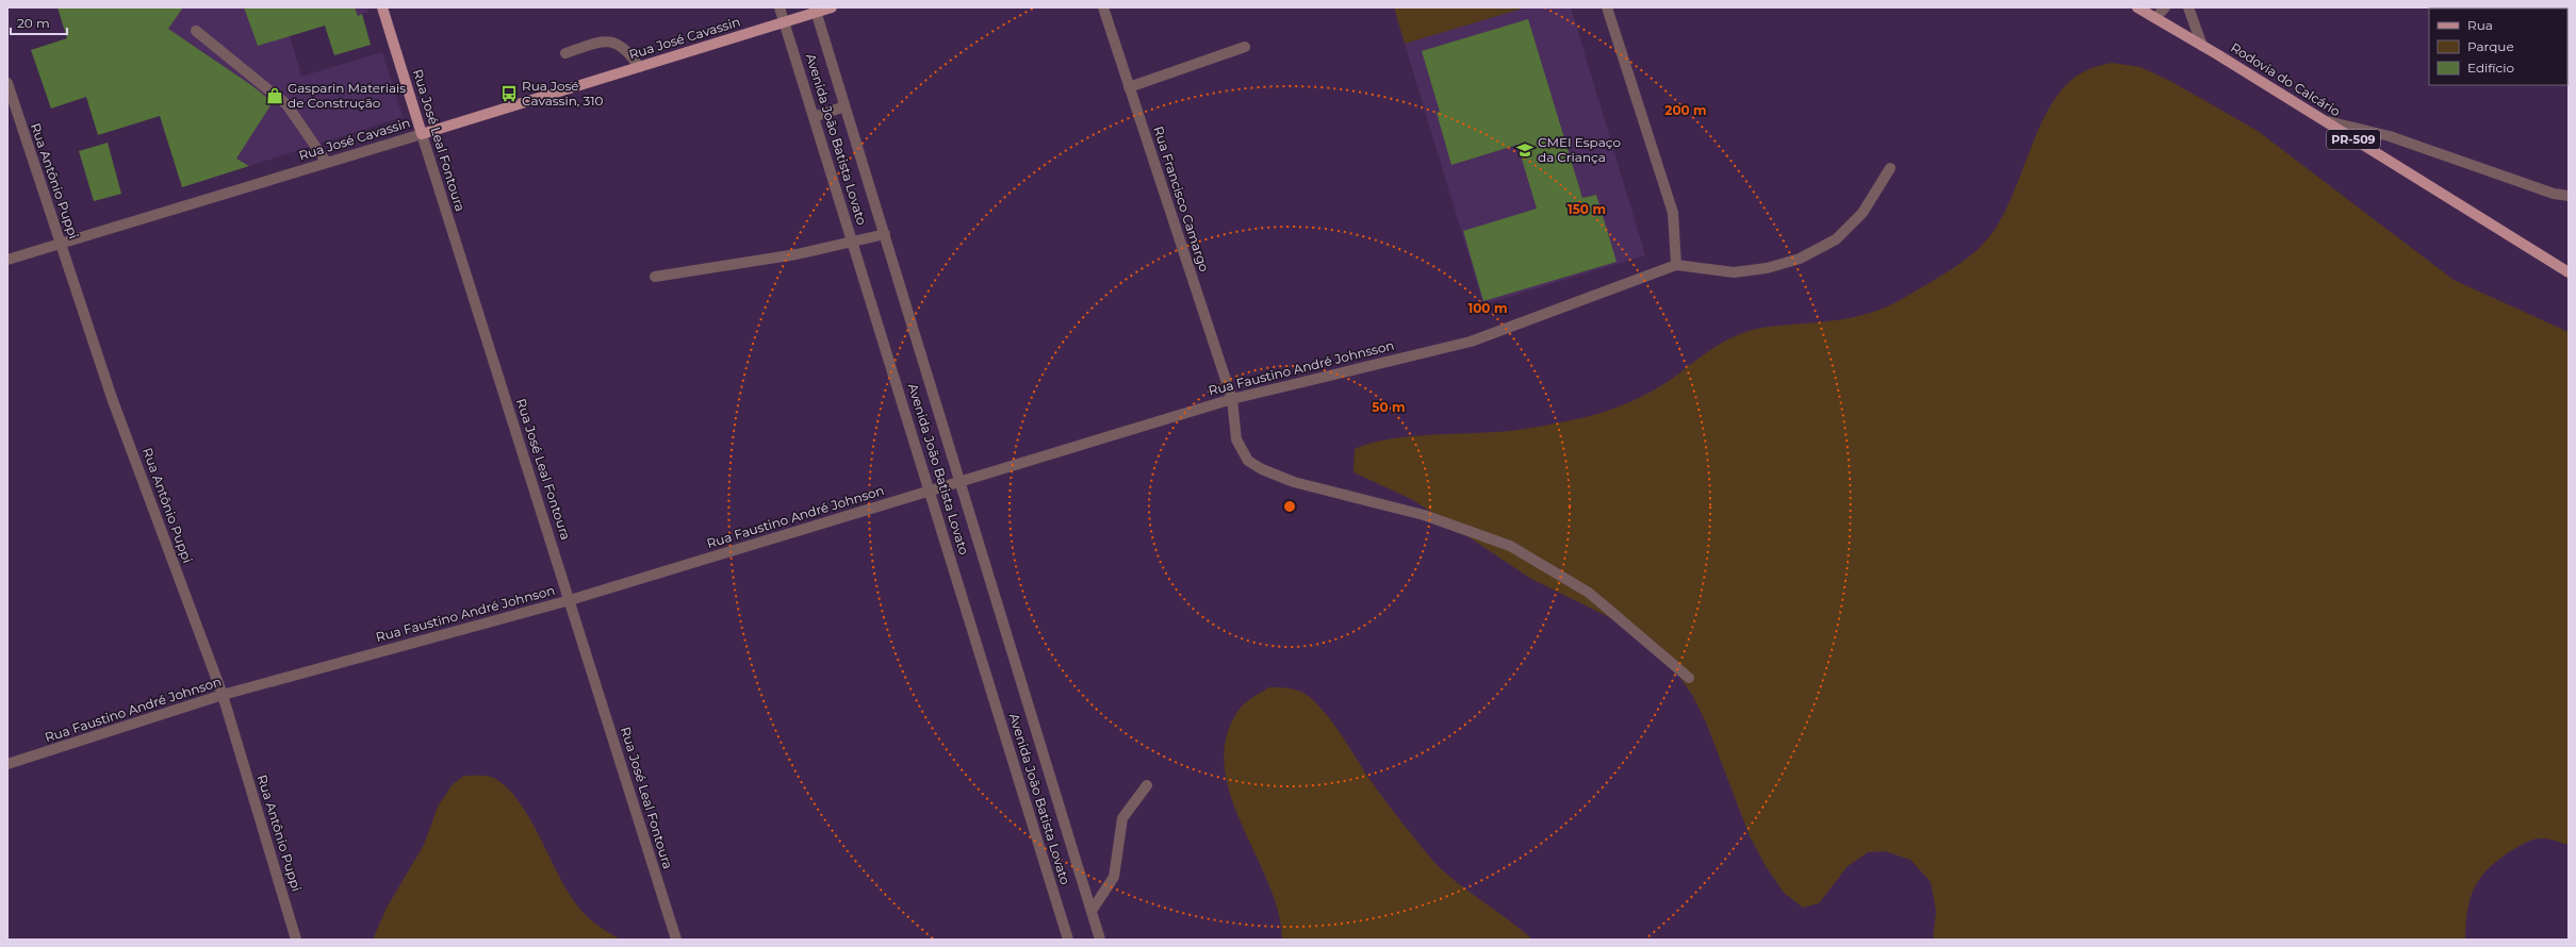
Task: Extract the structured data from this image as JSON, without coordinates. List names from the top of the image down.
{
  "streets": {
    "main road": [
      "Rua José Cavassin",
      "Rodovia do Calcário",
      "PR-509",
      "Rua José Leal Fontoura"
    ],
    "street": [
      "Avenida João Batista Lovato",
      "Rua Antônio Puppi",
      "Rua Francisco Camargo",
      "Rua Faustino André Johnsson",
      "Rua Faustino André Johnson"
    ]
  },
  "crossings": [
    ["Rua José Cavassin", "Avenida João Batista Lovato"],
    ["Rua José Cavassin", "Rua José Leal Fontoura"],
    ["Rua José Cavassin", "Rua Antônio Puppi"],
    ["Avenida João Batista Lovato", "Rua Faustino André Johnsson"],
    ["Avenida João Batista Lovato", "Rua Faustino André Johnson"],
    ["Rua José Leal Fontoura", "Rua Faustino André Johnson"],
    ["Rua Antônio Puppi", "Rua Faustino André Johnson"],
    ["Rua Francisco Camargo", "Rua Faustino André Johnsson"],
    ["Rua Faustino André Johnsson", "Rua Faustino André Johnson"]
  ],
  "places": {
    "bus stop": ["Rua José Cavassin, 310"],
    "shop": ["Gasparin Materiais de Construção"],
    "school or university": ["CMEI Espaço da Criança"]
  },
  "legend": ["Rua", "Parque", "Edifício"],
  "scale_bar": "20 m",
  "rings": [
    "200 m",
    "150 m",
    "100 m",
    "50 m"
  ]
}
